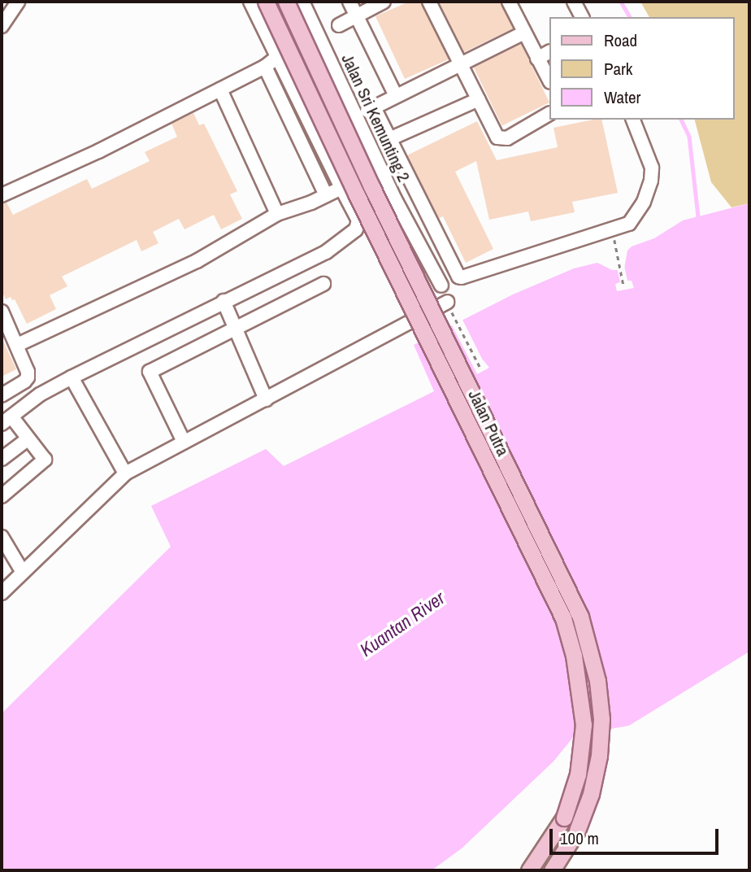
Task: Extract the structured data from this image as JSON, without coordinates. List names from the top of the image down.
{
  "streets": {
    "main road": ["Jalan Putra"],
    "street": ["Jalan Sri Kemunting 2"]
  },
  "water": ["Kuantan River"],
  "legend": ["Road", "Park", "Water"],
  "scale_bar": "100 m"
}
